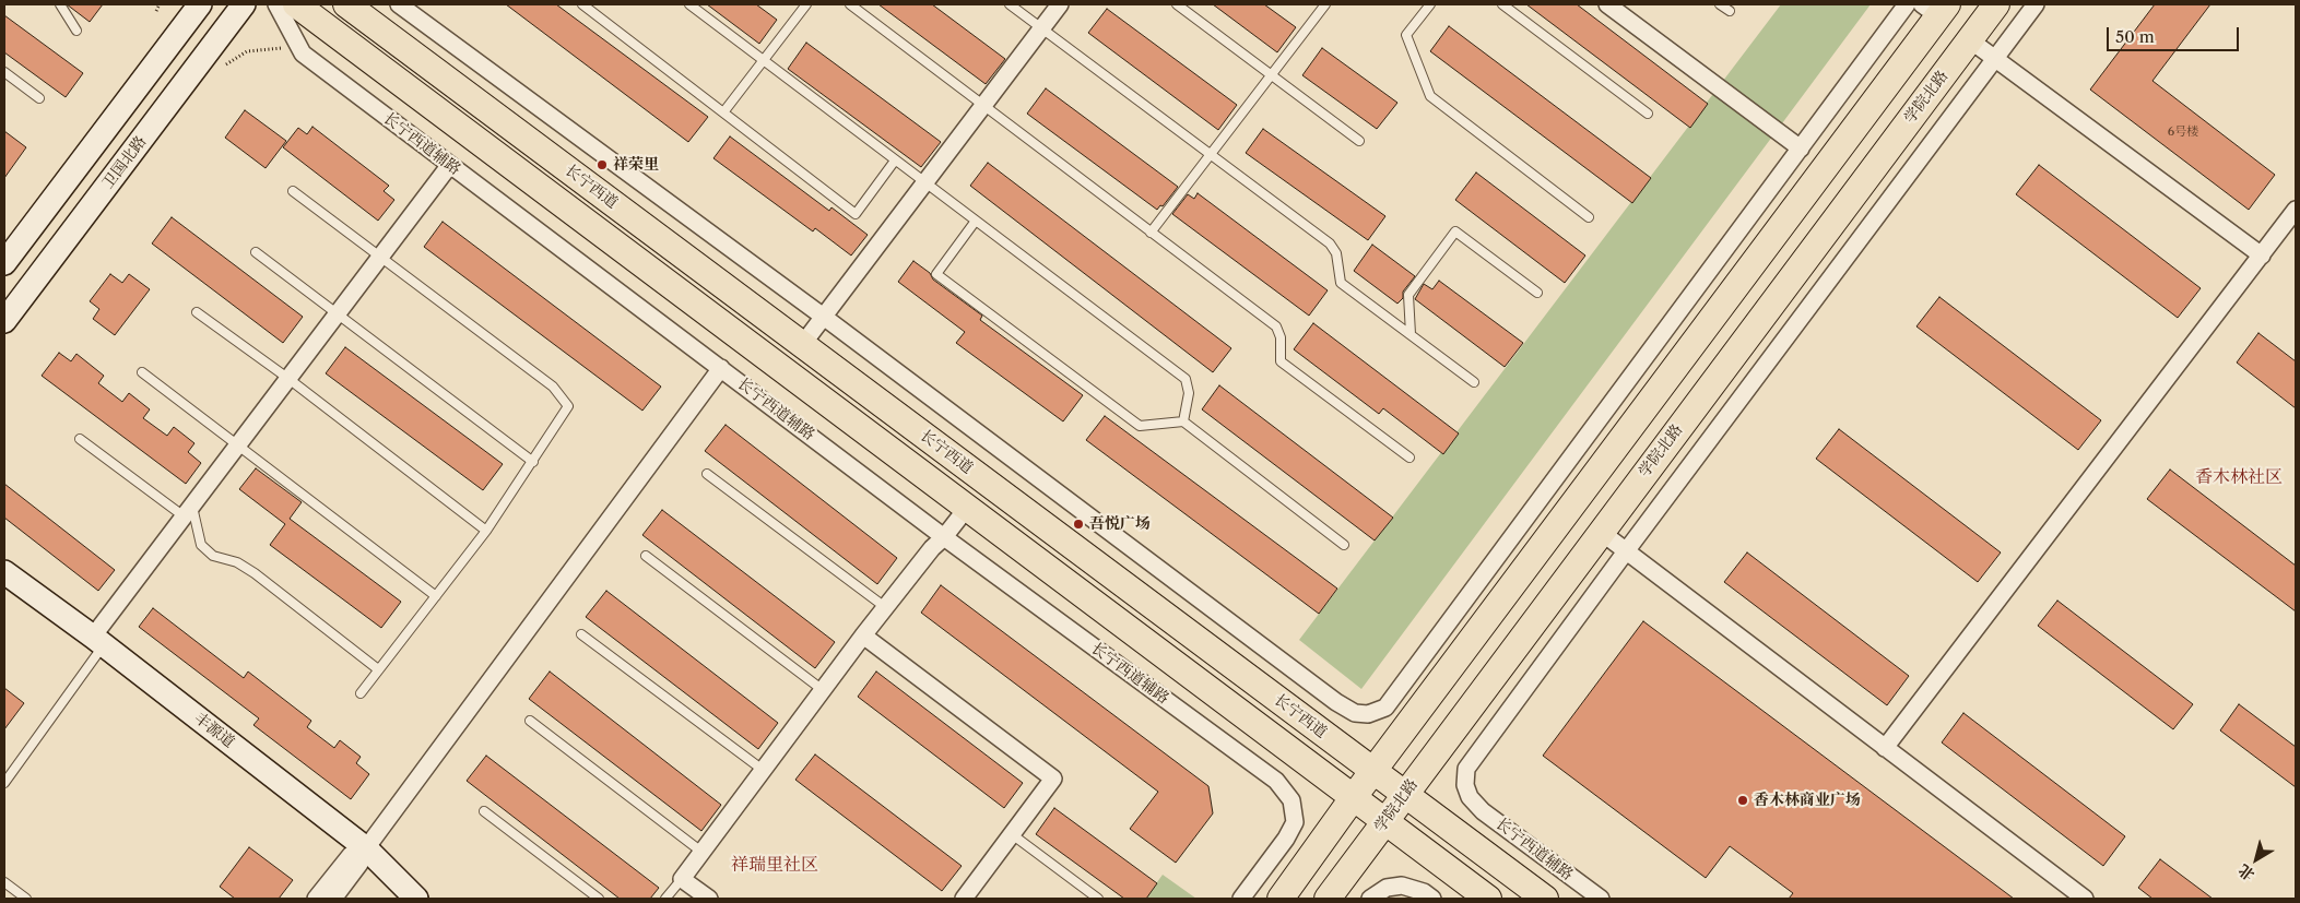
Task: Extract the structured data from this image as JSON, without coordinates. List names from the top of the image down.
{
  "streets": {
    "main road": [
      "学院北路",
      "卫国北路",
      "长宁西道",
      "丰源道"
    ],
    "street": ["长宁西道辅路"]
  },
  "crossings": [
    ["学院北路", "长宁西道"]
  ],
  "districts": ["香木林社区", "祥瑞里社区"],
  "places": ["祥荣里", "吾悦广场", "香木林商业广场"],
  "house_numbers": ["6号楼"],
  "scale_bar": "50 m",
  "north": "bottom left"
}
